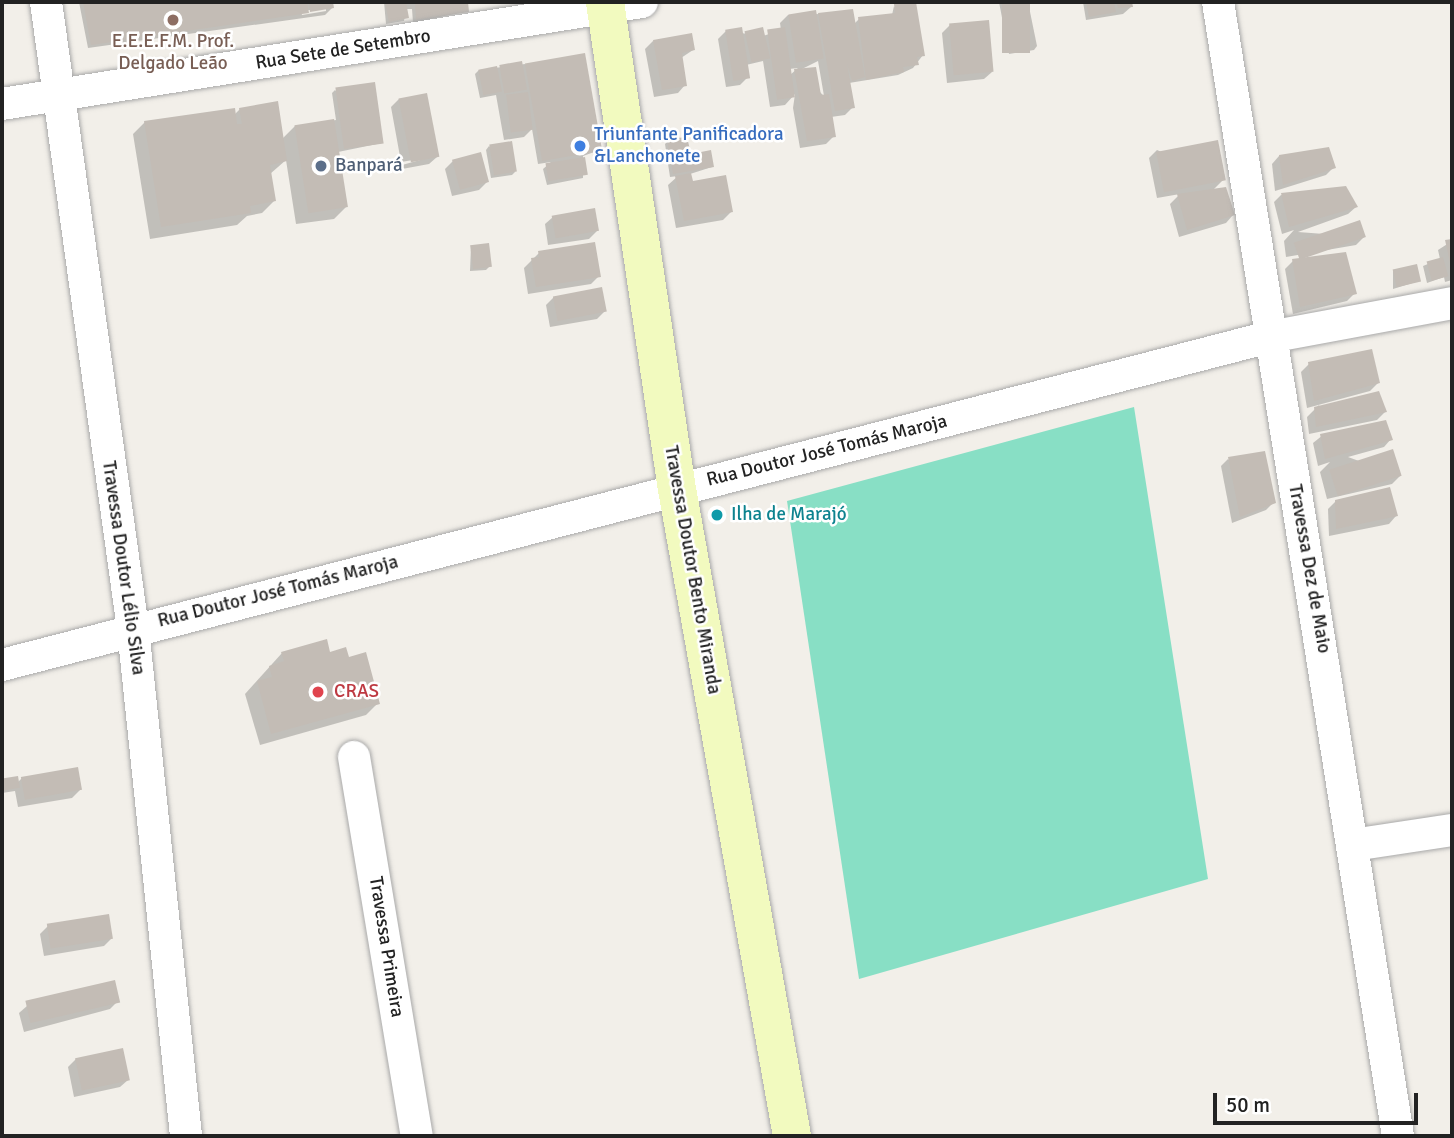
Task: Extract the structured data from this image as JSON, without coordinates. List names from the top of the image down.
{
  "streets": {
    "street": [
      "Rua Sete de Setembro",
      "Rua Doutor José Tomás Maroja",
      "Travessa Doutor Lélio Silva",
      "Travessa Dez de Maio",
      "Travessa Doutor Bento Miranda",
      "Travessa Primeira"
    ]
  },
  "crossings": [
    ["Rua Sete de Setembro", "Travessa Doutor Lélio Silva"],
    ["Rua Sete de Setembro", "Travessa Doutor Bento Miranda"],
    ["Rua Doutor José Tomás Maroja", "Travessa Doutor Lélio Silva"],
    ["Rua Doutor José Tomás Maroja", "Travessa Dez de Maio"],
    ["Rua Doutor José Tomás Maroja", "Travessa Doutor Bento Miranda"]
  ],
  "places": [
    "E.E.E.F.M. Prof. Delgado Leão",
    "Triunfante Panificadora &Lanchonete",
    "Banpará",
    "Ilha de Marajó",
    "CRAS"
  ],
  "scale_bar": "50 m"
}
